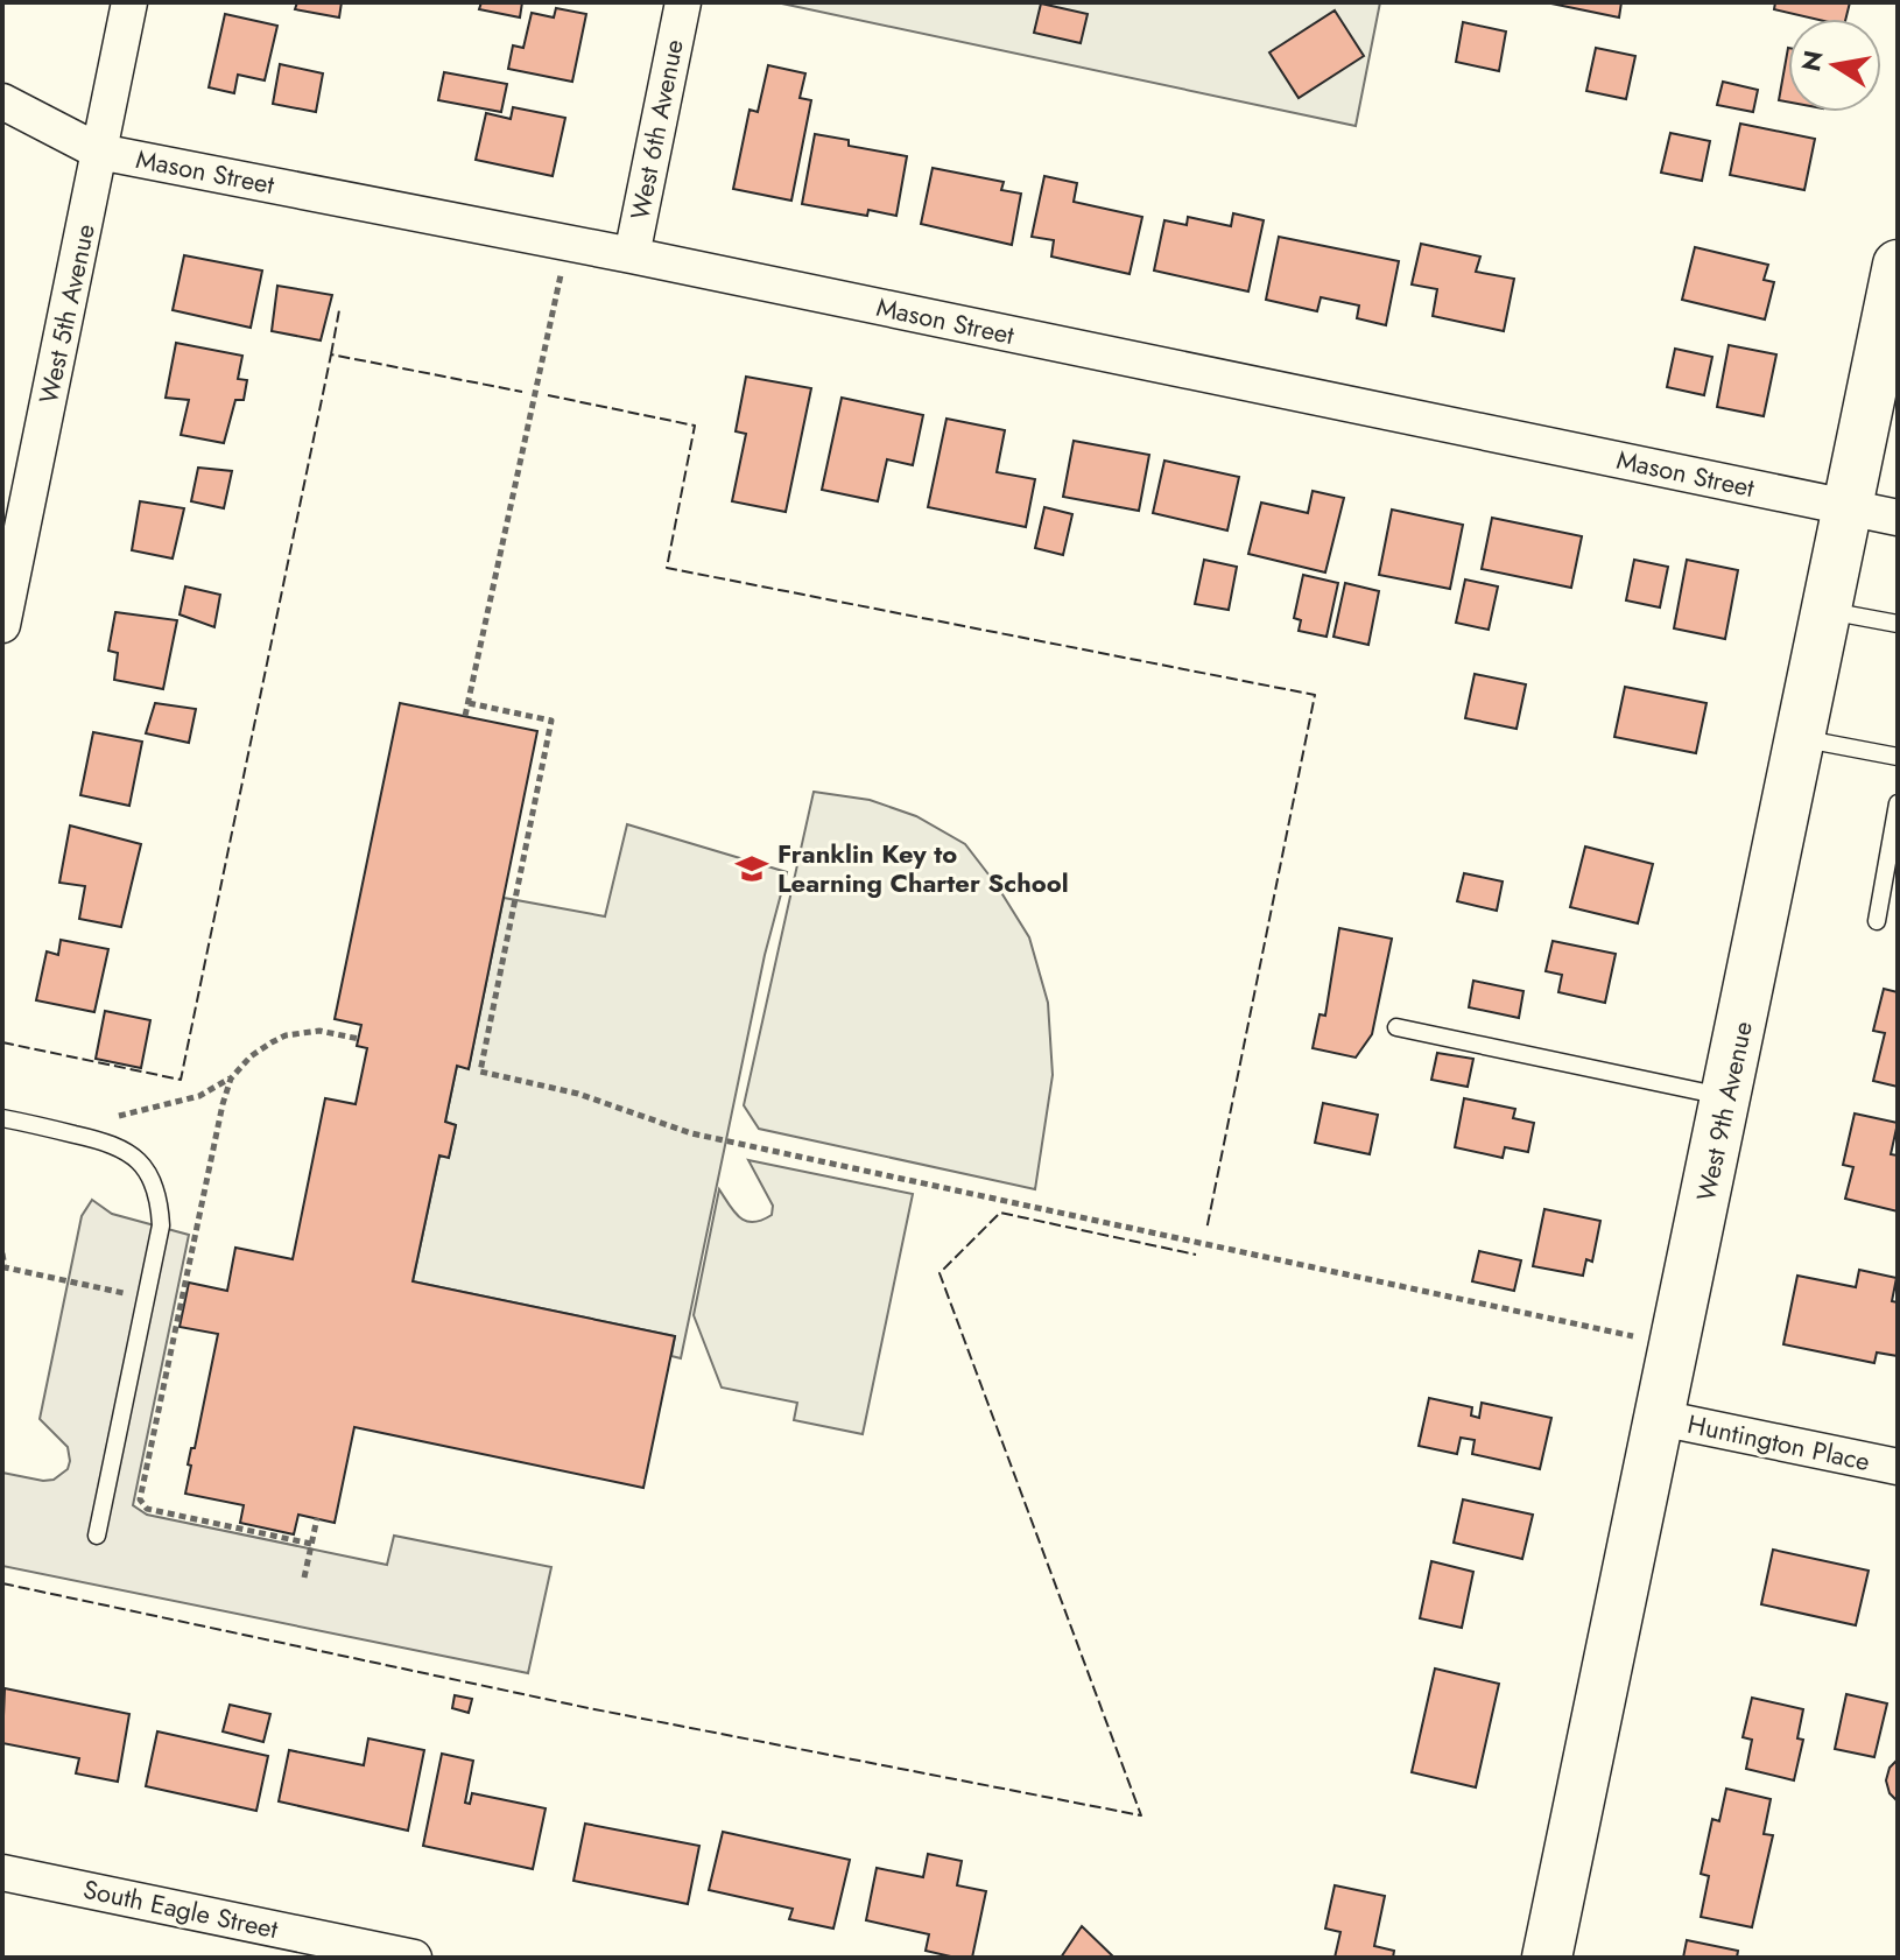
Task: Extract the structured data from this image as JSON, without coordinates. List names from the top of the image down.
{
  "streets": {
    "main road": ["West 9th Avenue"],
    "street": [
      "West 6th Avenue",
      "Mason Street",
      "West 5th Avenue",
      "Huntington Place",
      "South Eagle Street"
    ]
  },
  "crossings": [
    ["West 6th Avenue", "Mason Street"],
    ["Mason Street", "West 5th Avenue"],
    ["Mason Street", "West 9th Avenue"],
    ["West 9th Avenue", "Huntington Place"]
  ],
  "places": {
    "school or university": ["Franklin Key to Learning Charter School"]
  },
  "north": "left"
}
